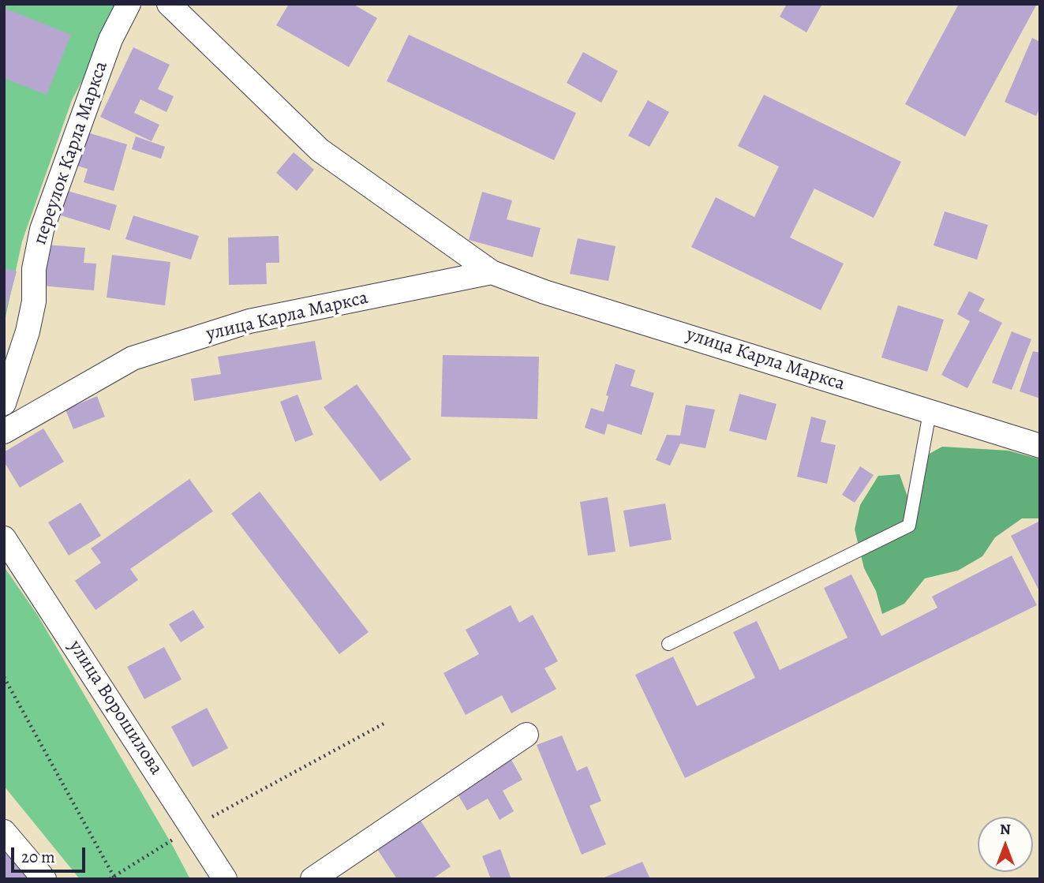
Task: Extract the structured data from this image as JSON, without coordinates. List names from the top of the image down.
{
  "streets": {
    "street": ["переулок Карла Маркса", "улица Карла Маркса", "улица Ворошилова"]
  },
  "scale_bar": "20 m",
  "north": "top"
}
